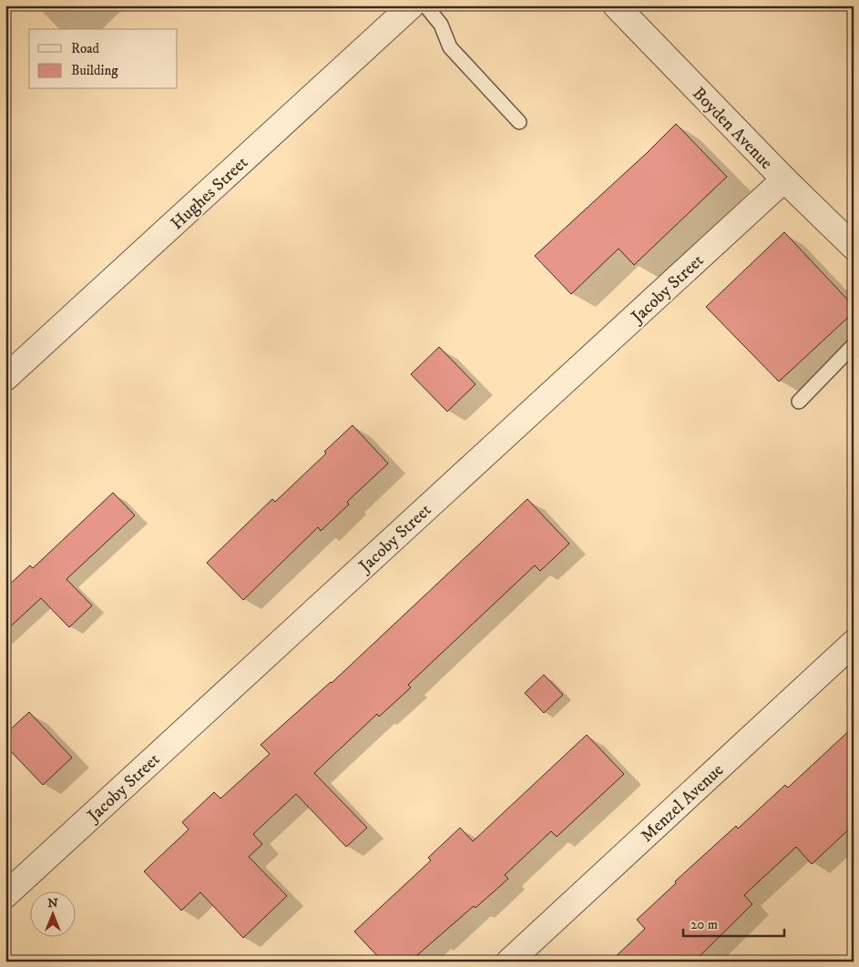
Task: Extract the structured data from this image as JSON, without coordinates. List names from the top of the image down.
{
  "streets": {
    "street": [
      "Boyden Avenue",
      "Hughes Street",
      "Jacoby Street",
      "Menzel Avenue"
    ]
  },
  "crossings": [
    ["Boyden Avenue", "Jacoby Street"]
  ],
  "legend": ["Road", "Building"],
  "scale_bar": "20 m",
  "north": "top"
}
